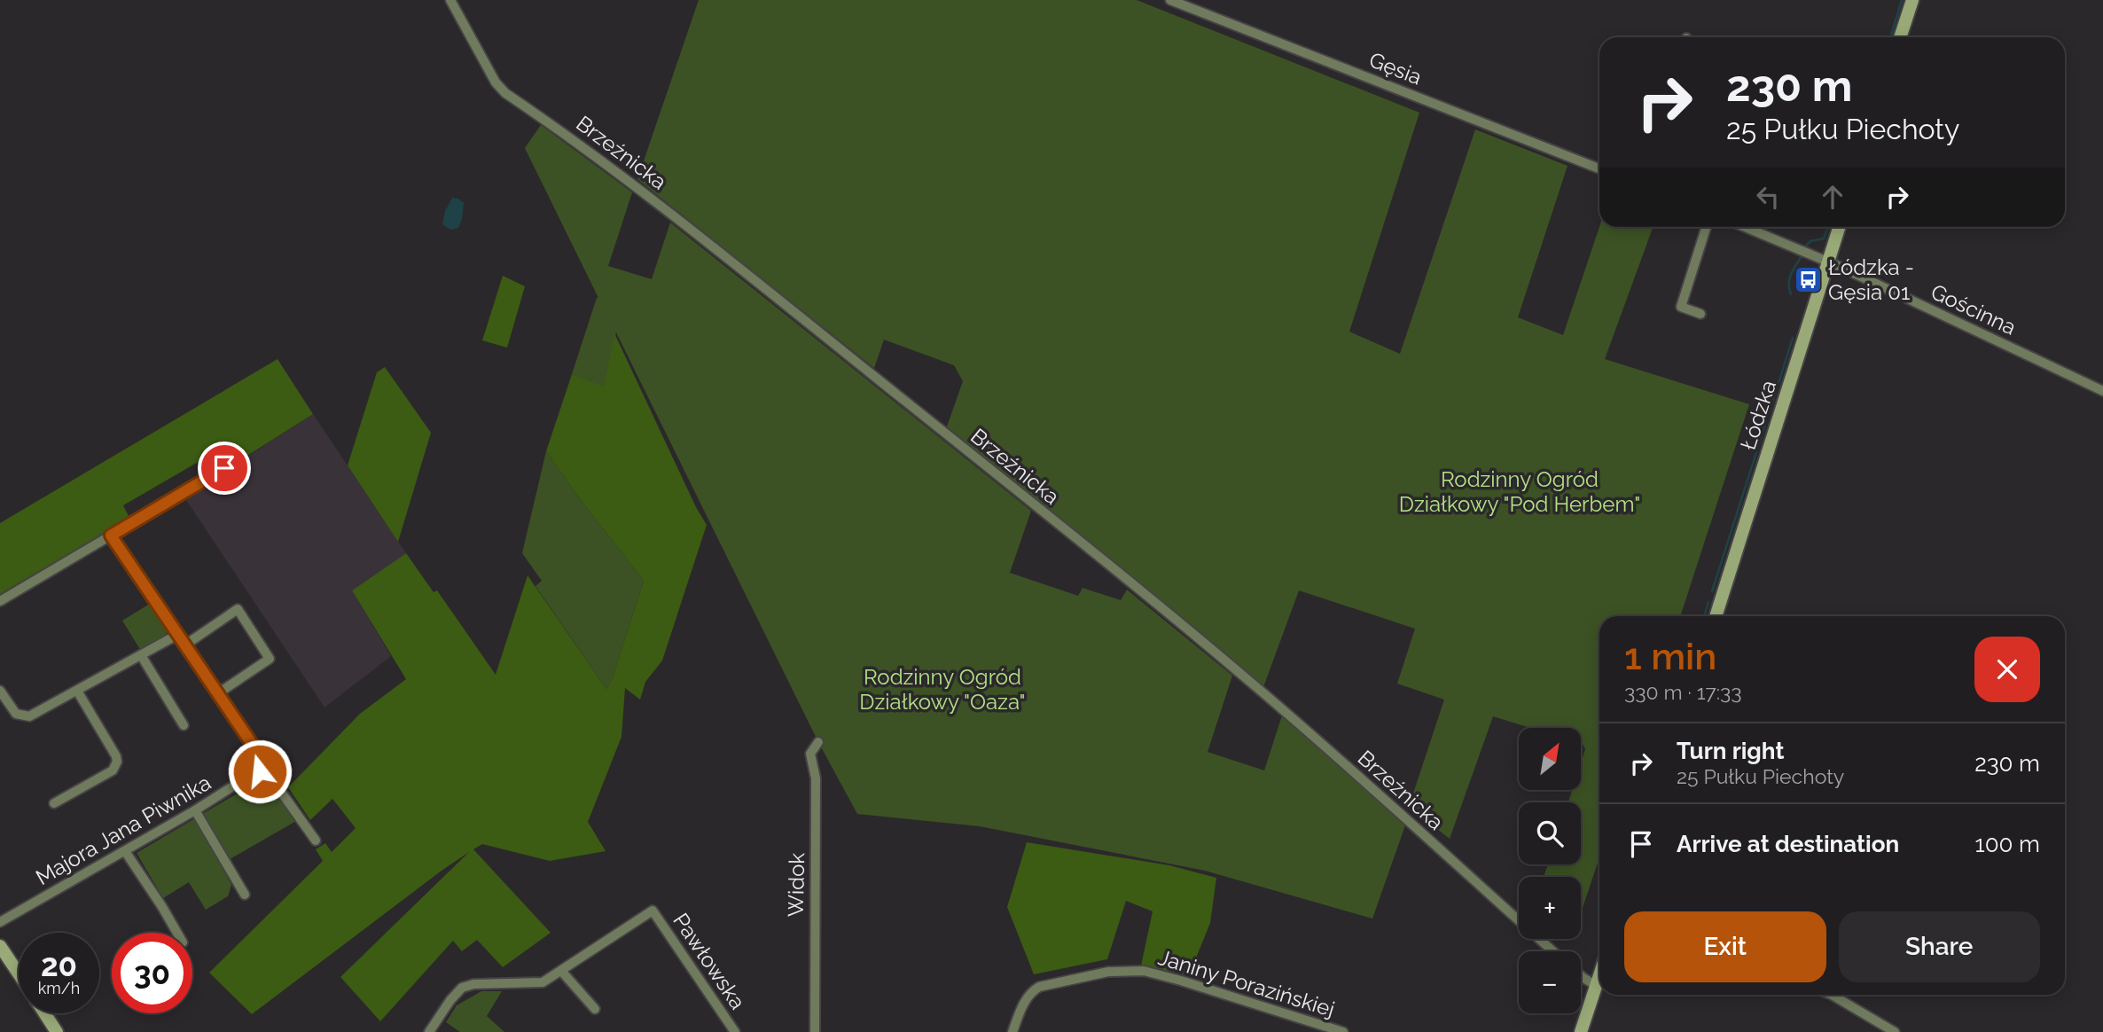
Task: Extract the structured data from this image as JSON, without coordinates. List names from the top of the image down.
{
  "streets": {
    "main road": ["Łódzka"],
    "street": [
      "Gęsia",
      "Brzeźnicka",
      "Gościnna",
      "Majora Jana Piwnika",
      "Widok",
      "Pawłowska",
      "Janiny Porazińskiej"
    ]
  },
  "crossings": [
    ["Gościnna", "Łódzka"]
  ],
  "parks": ["Rodzinny Ogród Działkowy \"Pod Herbem\"", "Rodzinny Ogród Działkowy \"Oaza\""],
  "places": {
    "bus stop": ["Łódzka - Gęsia 01"]
  },
  "north": "top right",
  "page": {
    "turn": ["230 m", "25 Pułku Piechoty"],
    "heading": ["1 min", "330 m · 17:33"],
    "list": [
      {
        "name": "Turn right",
        "note": "25 Pułku Piechoty",
        "value": "230 m"
      },
      {
        "name": "Arrive at destination",
        "value": "100 m"
      }
    ],
    "map_buttons": ["+", "−"],
    "buttons": ["Exit", "Share"],
    "speed": "20 km/h",
    "limit": "30"
  }
}
